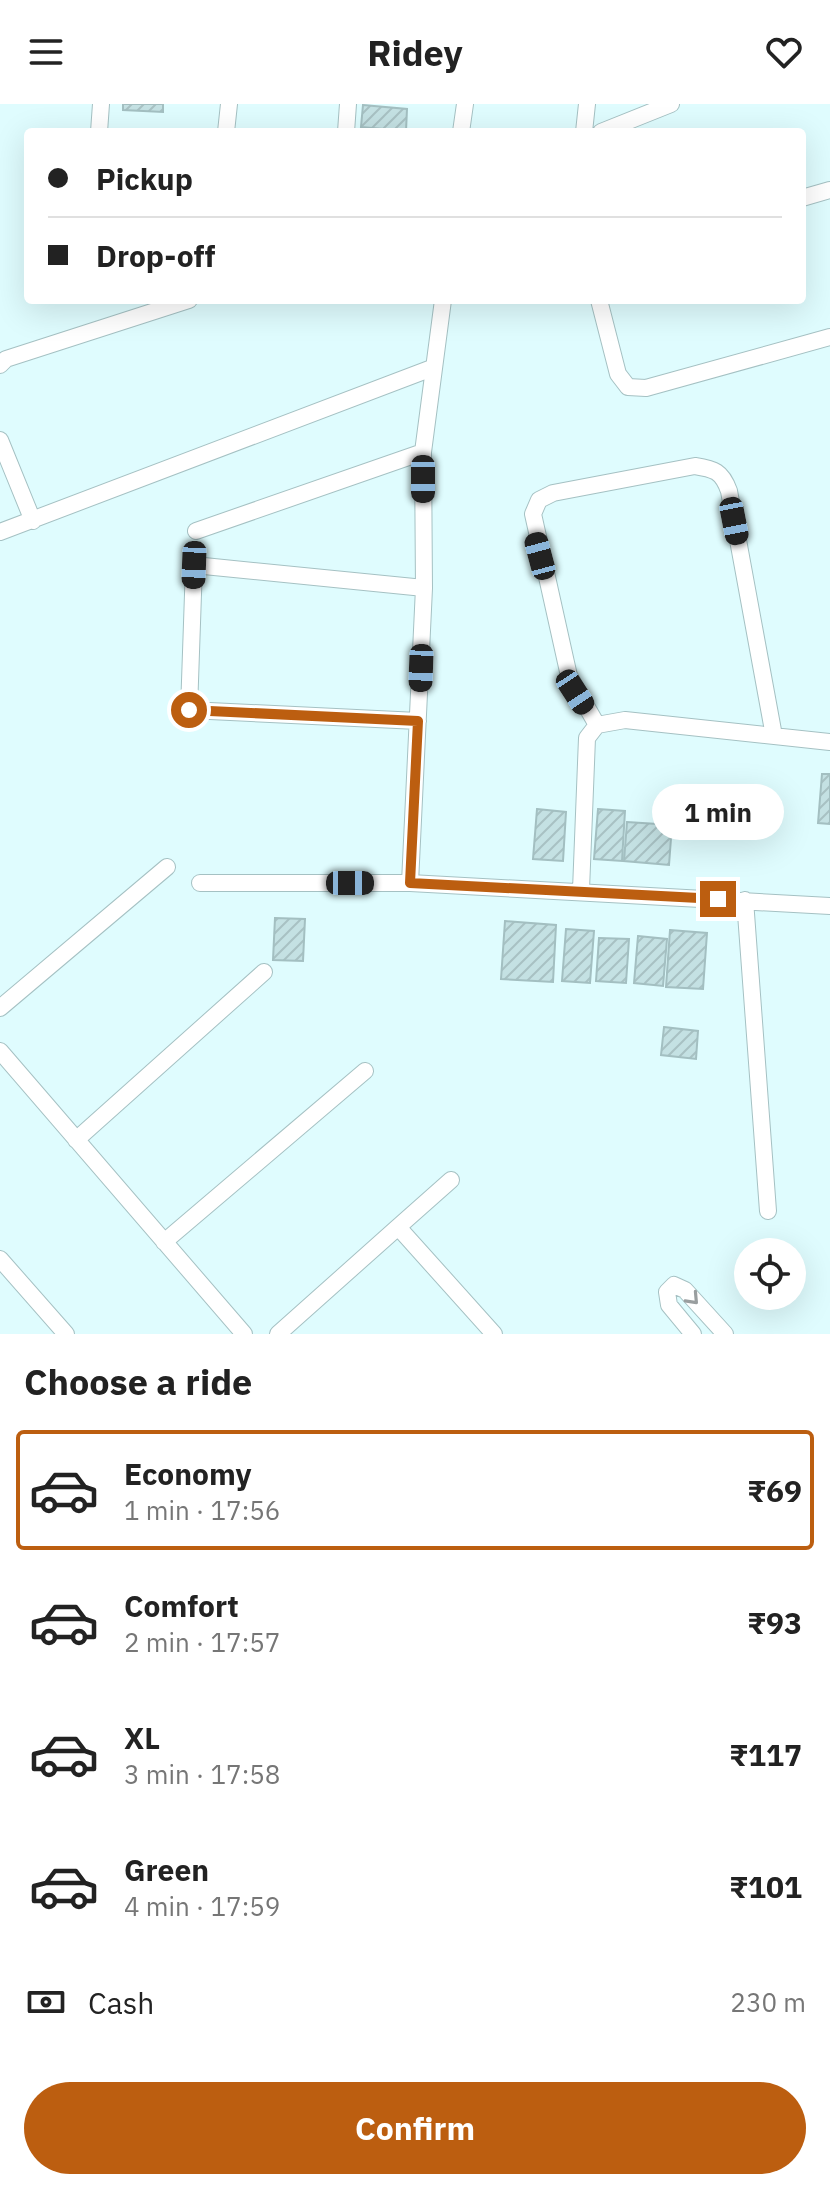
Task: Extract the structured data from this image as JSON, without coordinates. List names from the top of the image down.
{
  "page": {
    "header": "Ridey",
    "banner": ["Pickup", "Drop-off"],
    "bubble": "1 min",
    "heading": "Choose a ride",
    "list": [
      {
        "name": "Economy",
        "note": "1 min · 17:56",
        "value": "₹69"
      },
      {
        "name": "Comfort",
        "note": "2 min · 17:57",
        "value": "₹93"
      },
      {
        "name": "XL",
        "note": "3 min · 17:58",
        "value": "₹117"
      },
      {
        "name": "Green",
        "note": "4 min · 17:59",
        "value": "₹101"
      }
    ],
    "pay": ["Cash", "230 m"],
    "buttons": "Confirm"
  }
}
